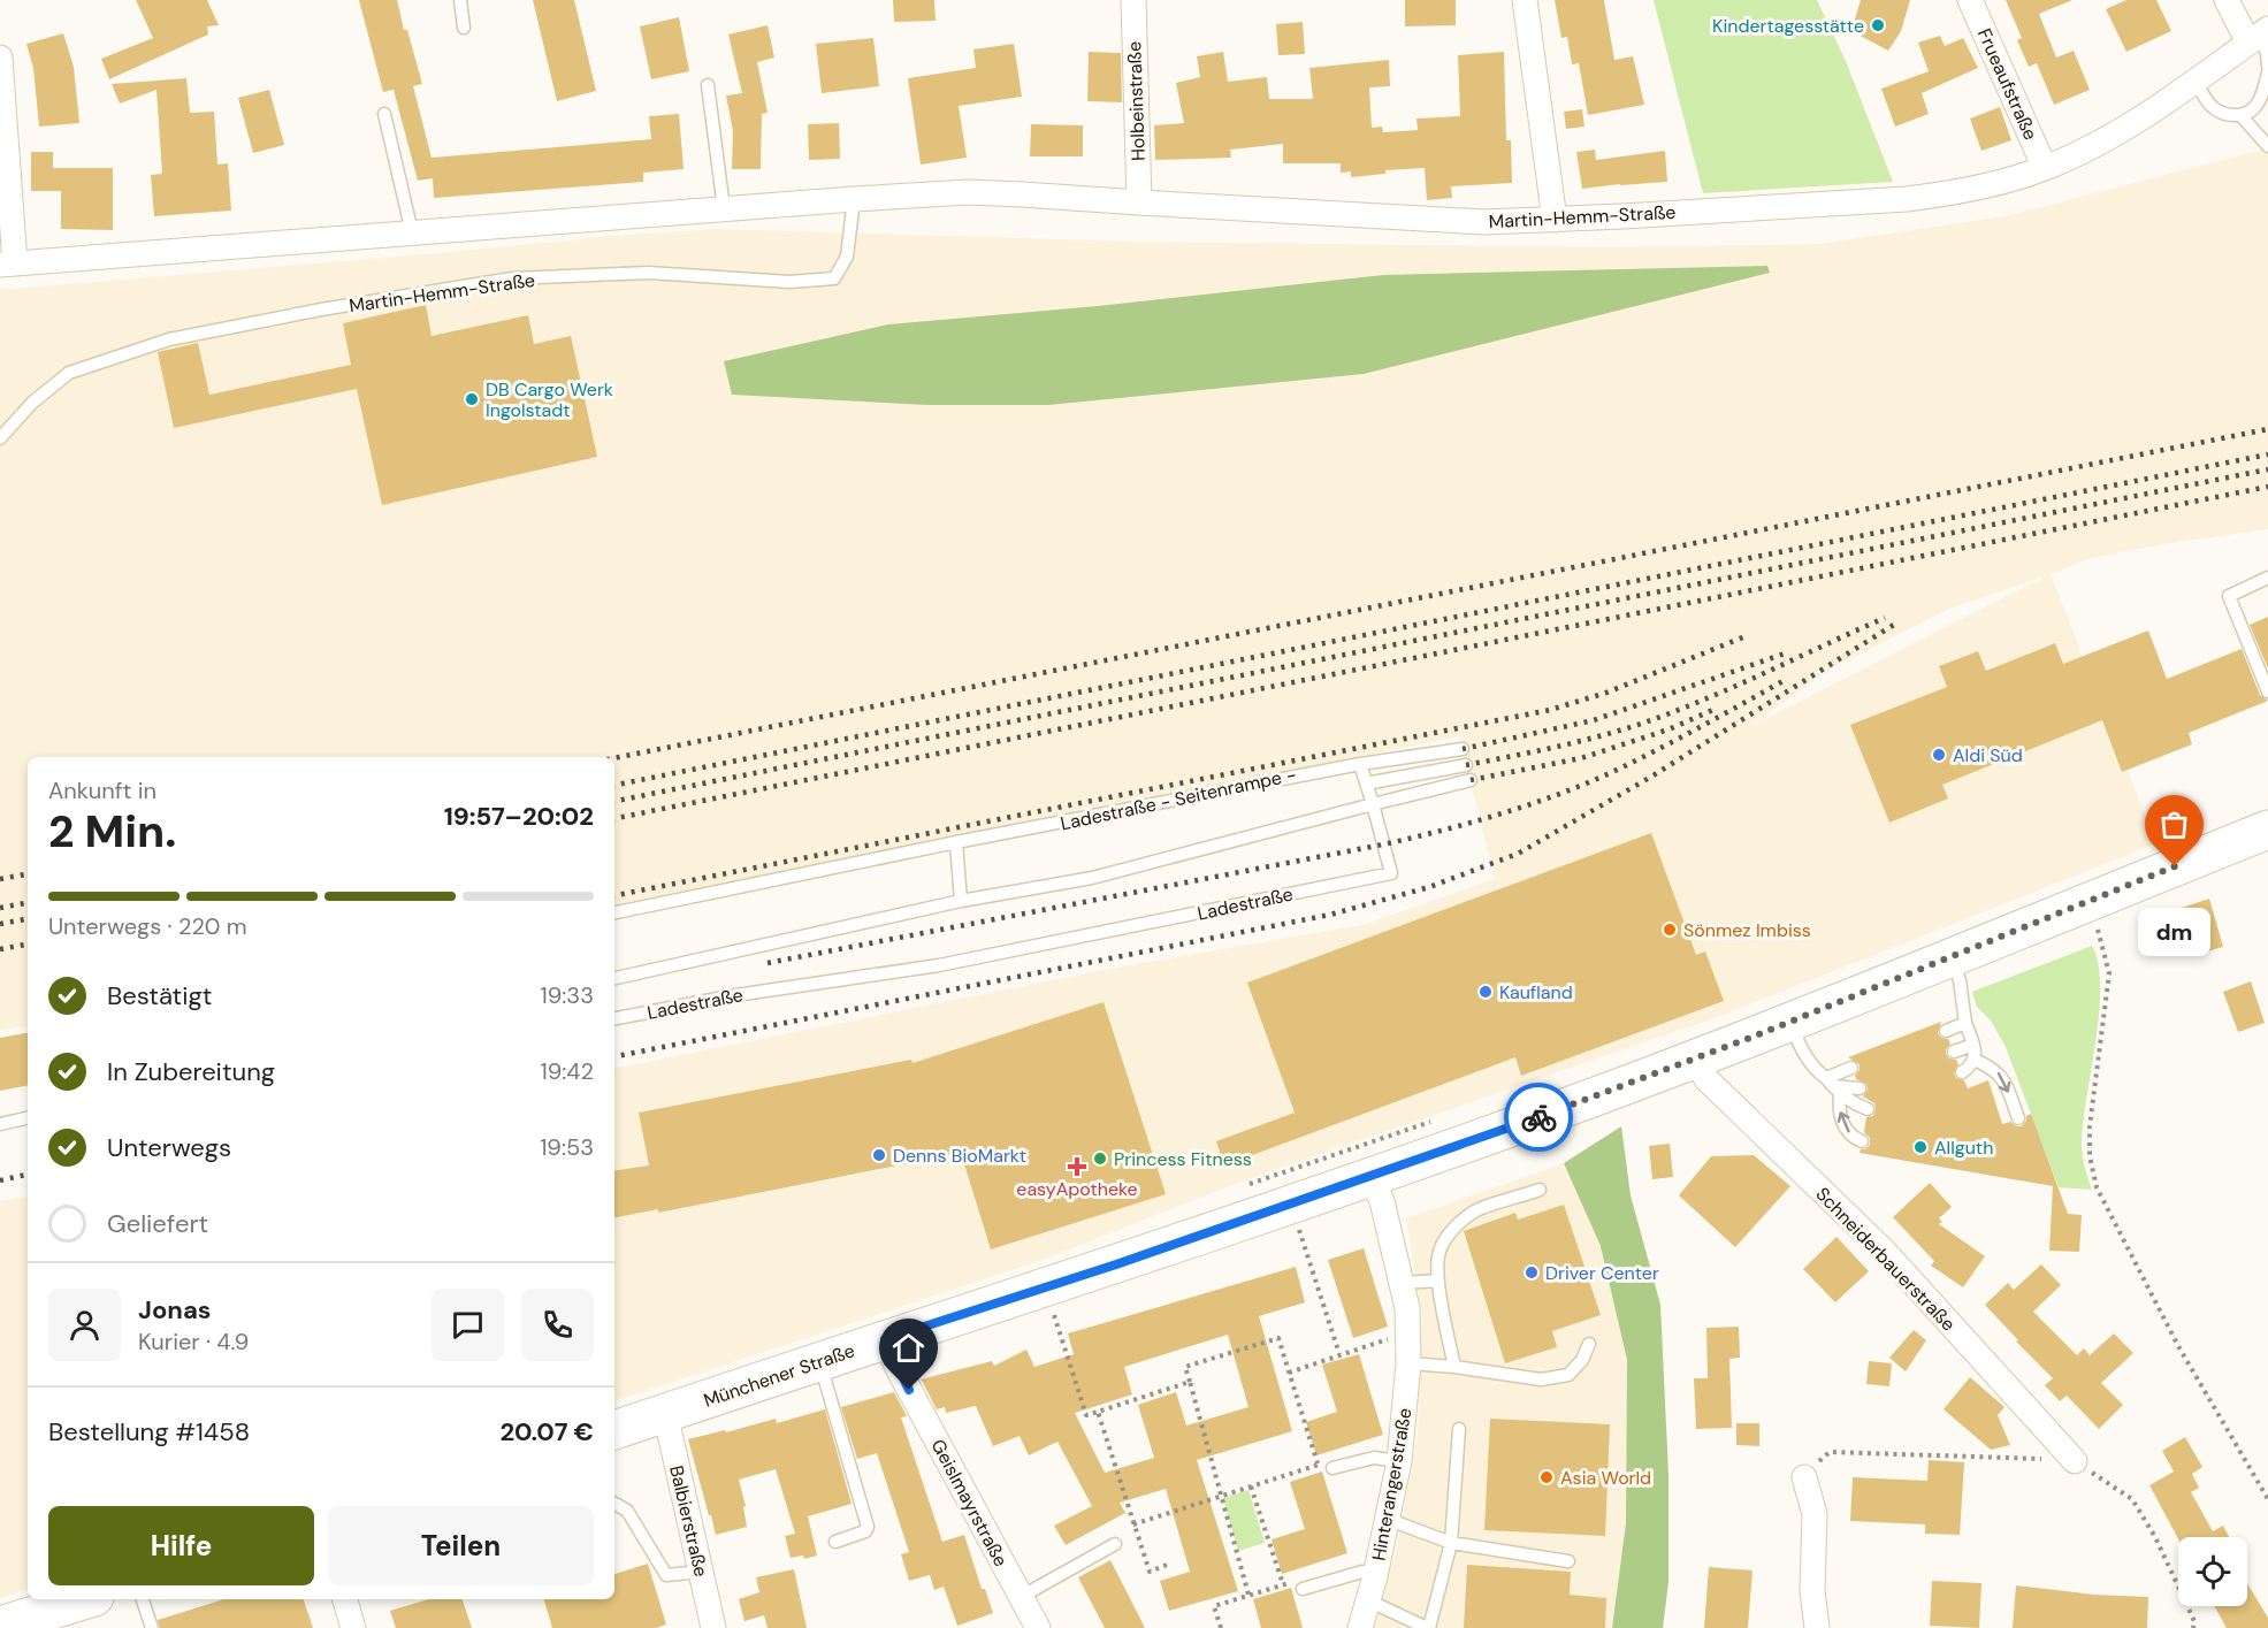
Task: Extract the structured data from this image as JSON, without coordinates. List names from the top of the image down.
{
  "streets": {
    "main road": ["Münchener Straße"],
    "street": [
      "Frueaufstraße",
      "Holbeinstraße",
      "Martin-Hemm-Straße",
      "Schneiderbauerstraße",
      "Hinterangerstraße",
      "Geislmayrstraße",
      "Balbierstraße"
    ],
    "lane": ["Ladestraße - Seitenrampe -", "Ladestraße"]
  },
  "crossings": [
    ["Frueaufstraße", "Martin-Hemm-Straße"],
    ["Holbeinstraße", "Martin-Hemm-Straße"],
    ["Schneiderbauerstraße", "Münchener Straße"],
    ["Münchener Straße", "Hinterangerstraße"],
    ["Münchener Straße", "Geislmayrstraße"],
    ["Münchener Straße", "Balbierstraße"]
  ],
  "places": {
    "other": [
      "Kindertagesstätte",
      "DB Cargo Werk Ingolstadt",
      "Aldi Süd",
      "dm",
      "Sönmez Imbiss",
      "Kaufland",
      "Allguth",
      "Denns BioMarkt",
      "Princess Fitness",
      "Driver Center",
      "Asia World"
    ],
    "health": ["easyApotheke"]
  },
  "page": {
    "heading": ["2 Min.", "Ankunft in", "19:57–20:02"],
    "panel": [
      "Jonas",
      "Kurier · 4.9",
      "Bestellung #1458",
      "20.07 €"
    ],
    "bar": "Unterwegs · 220 m",
    "bubble": "dm",
    "list": [
      ["Bestätigt", "19:33"],
      ["In Zubereitung", "19:42"],
      ["Unterwegs", "19:53"],
      "Geliefert"
    ],
    "buttons": ["Hilfe", "Teilen"]
  }
}
